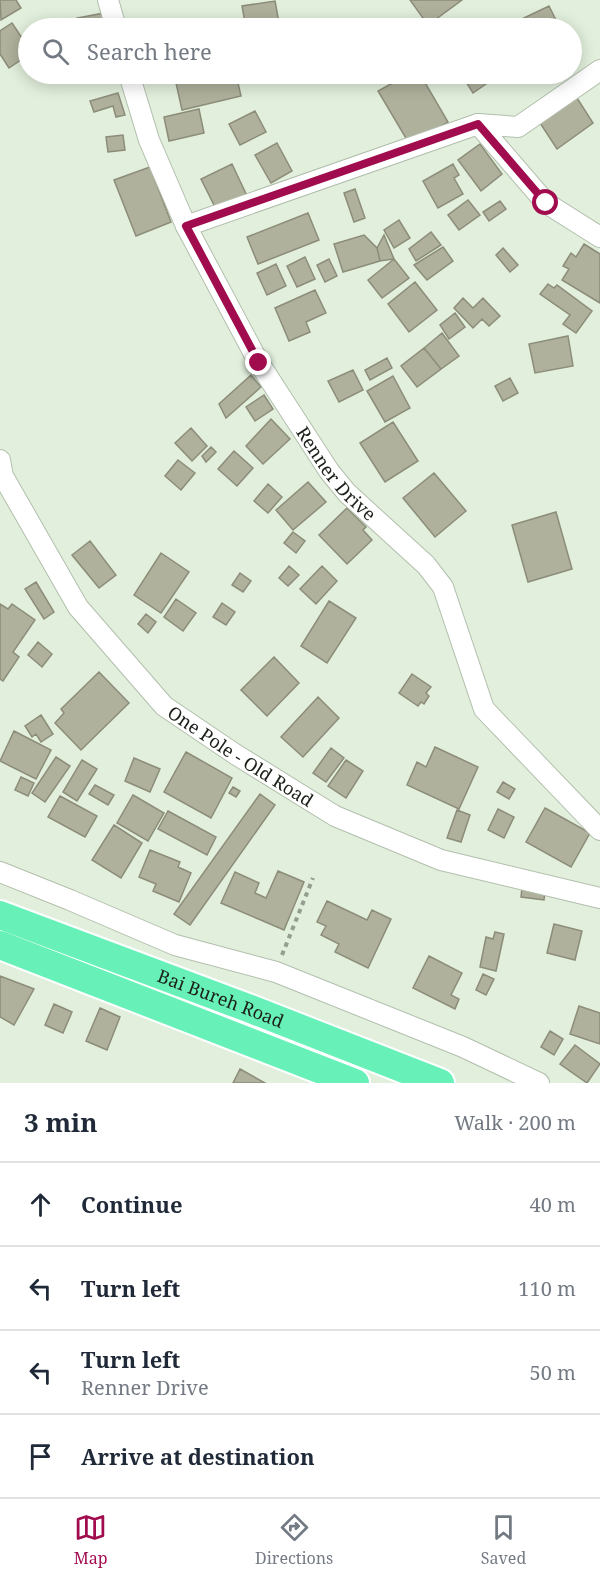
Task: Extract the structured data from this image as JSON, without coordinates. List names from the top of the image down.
{
  "streets": {
    "highway": ["Bai Bureh Road"],
    "street": ["Renner Drive", "One Pole - Old Road"]
  },
  "page": {
    "search": "Search here",
    "heading": ["3 min", "Walk · 200 m"],
    "list": [
      ["Continue", "40 m"],
      ["Turn left", "110 m"],
      ["Turn left", "Renner Drive", "50 m"],
      "Arrive at destination"
    ],
    "nav": ["Map", "Directions", "Saved"]
  }
}
